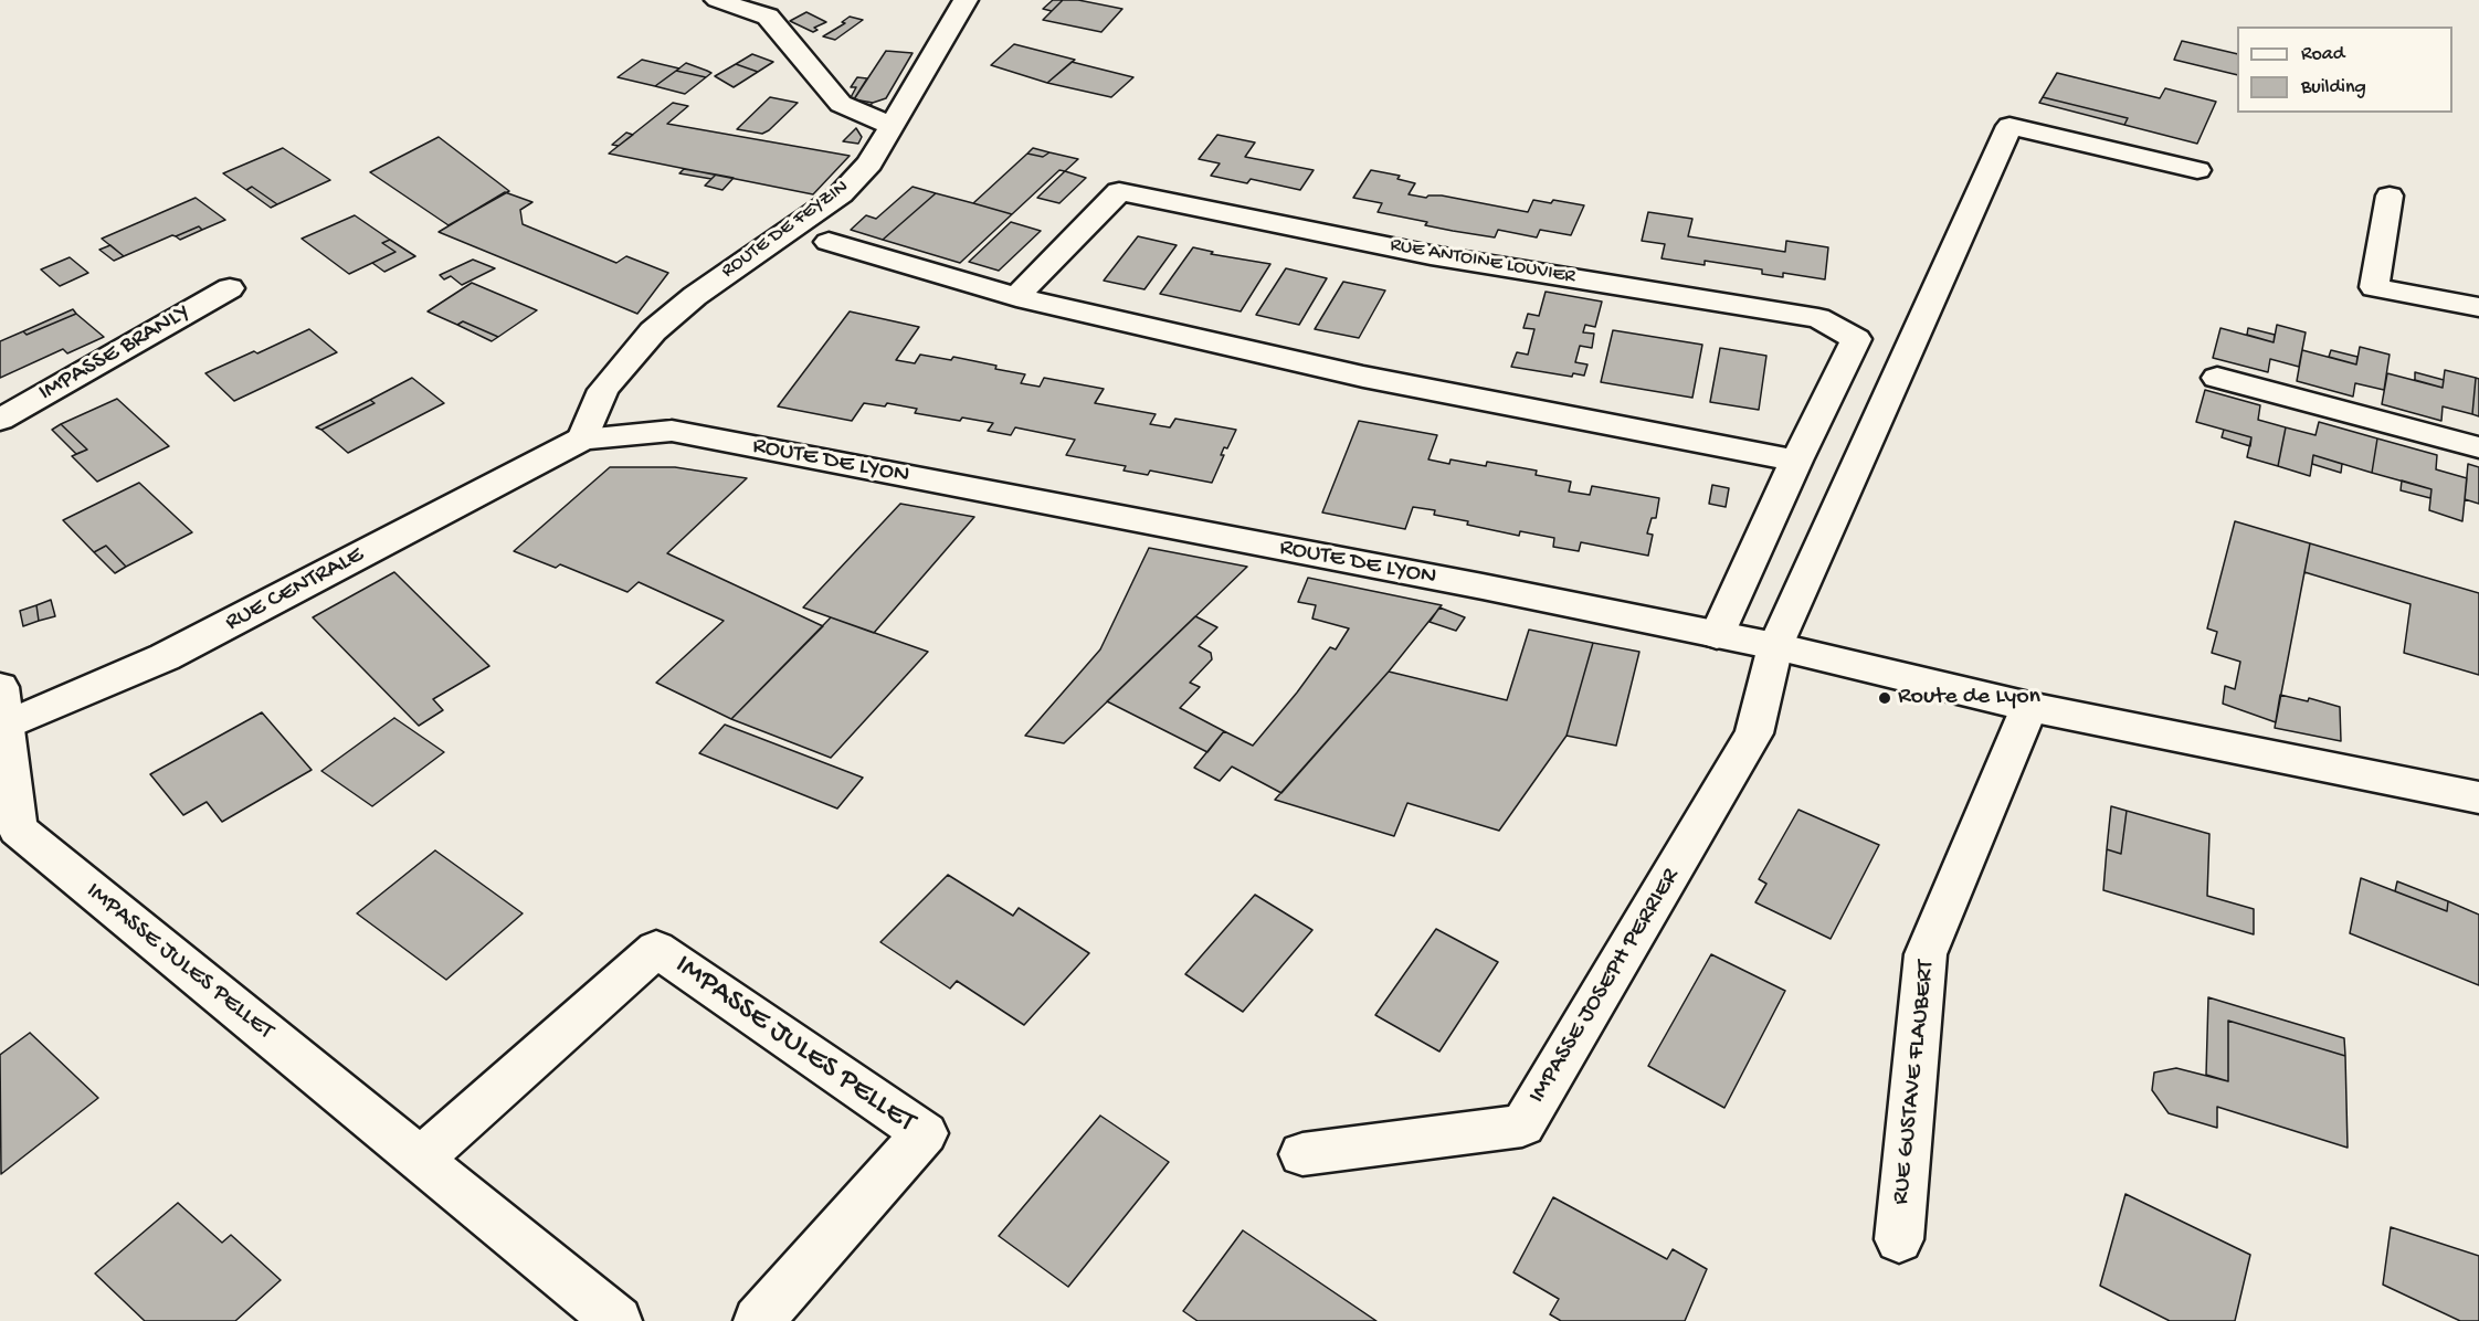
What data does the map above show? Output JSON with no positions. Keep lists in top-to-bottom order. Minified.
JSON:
{"streets":{"street":["ROUTE DE FEYZIN","RUE ANTOINE LOUVIER","IMPASSE BRANLY","ROUTE DE LYON","RUE CENTRALE","IMPASSE JULES PELLET","IMPASSE JOSEPH PERRIER","RUE GUSTAVE FLAUBERT"]},"crossings":[["ROUTE DE FEYZIN","ROUTE DE LYON"],["ROUTE DE FEYZIN","RUE CENTRALE"],["RUE ANTOINE LOUVIER","ROUTE DE LYON"],["ROUTE DE LYON","RUE CENTRALE"],["ROUTE DE LYON","IMPASSE JOSEPH PERRIER"],["ROUTE DE LYON","RUE GUSTAVE FLAUBERT"],["RUE CENTRALE","IMPASSE JULES PELLET"]],"places":["Route de Lyon"],"legend":["Road","Building"]}
